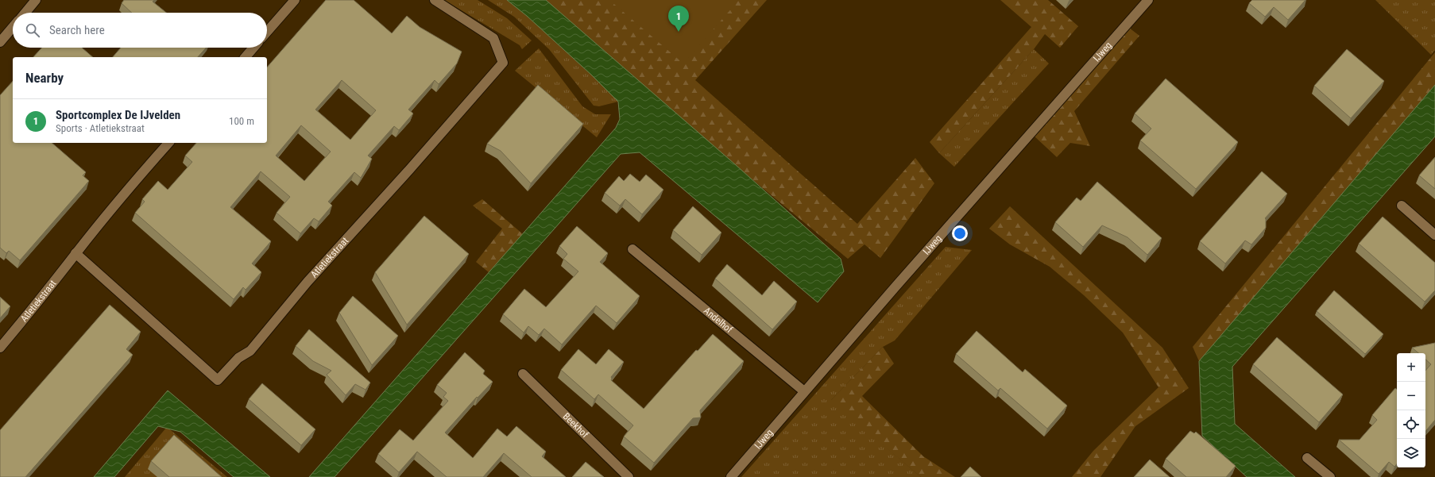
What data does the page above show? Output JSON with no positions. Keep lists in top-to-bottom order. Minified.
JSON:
{"streets":{"street":["IJweg","Atletiekstraat","Andelhof","Beekhof"]},"crossings":[["IJweg","Andelhof"]],"page":{"pins":"1","search":"Search here","heading":"Nearby","list":[{"mark":"1","name":"Sportcomplex De IJvelden","note":"Sports · Atletiekstraat","value":"100 m"}],"map_buttons":["+","−"]}}
